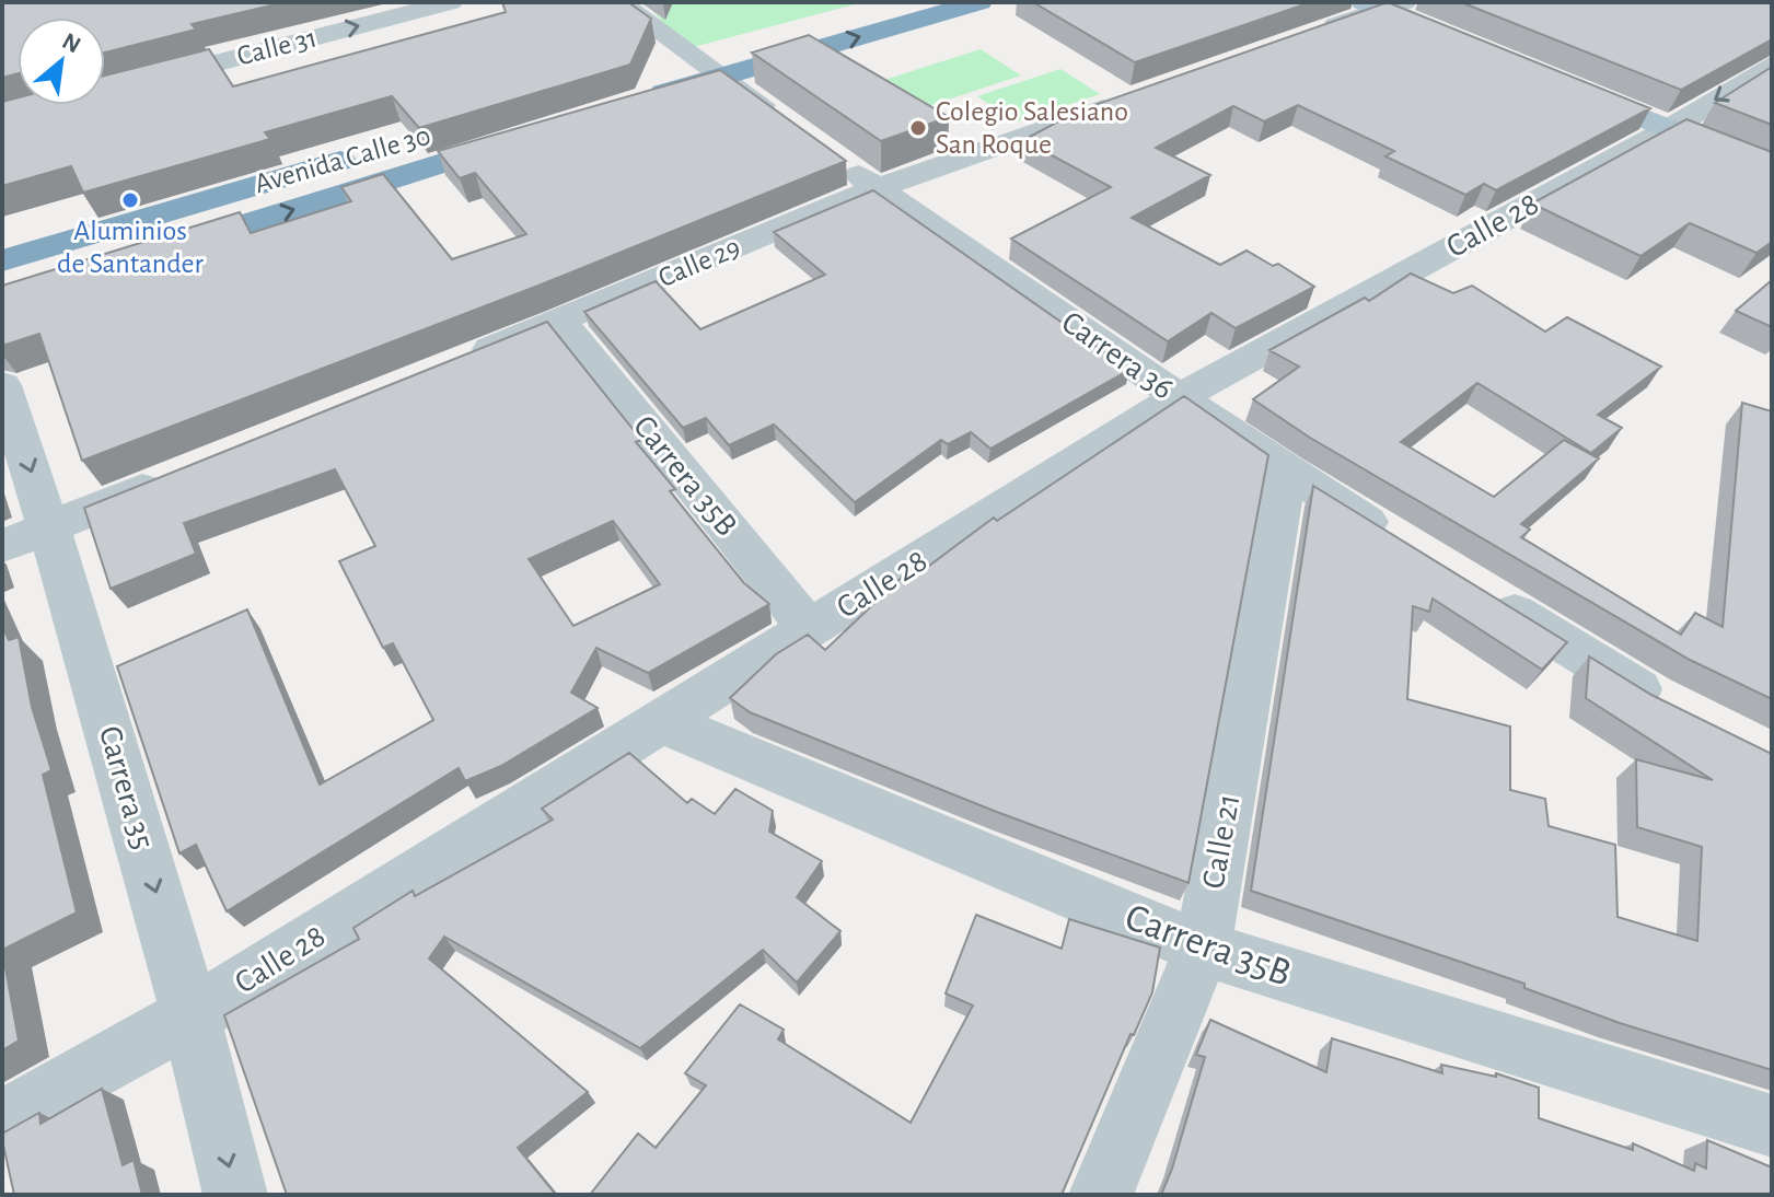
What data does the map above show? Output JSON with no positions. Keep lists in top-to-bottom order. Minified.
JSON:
{"streets":{"highway":["Avenida Calle 30"],"street":["Calle 31","Calle 28","Calle 29","Carrera 36","Carrera 35B","Carrera 35","Calle 21"]},"crossings":[["Calle 28","Carrera 36"],["Calle 28","Carrera 35B"],["Calle 28","Carrera 35"],["Calle 29","Carrera 36"],["Calle 29","Carrera 35B"],["Carrera 36","Calle 21"],["Carrera 35B","Calle 21"]],"one_way":["Calle 31","Carrera 35"],"places":["Colegio Salesiano San Roque","Aluminios de Santander"],"north":"top right"}
